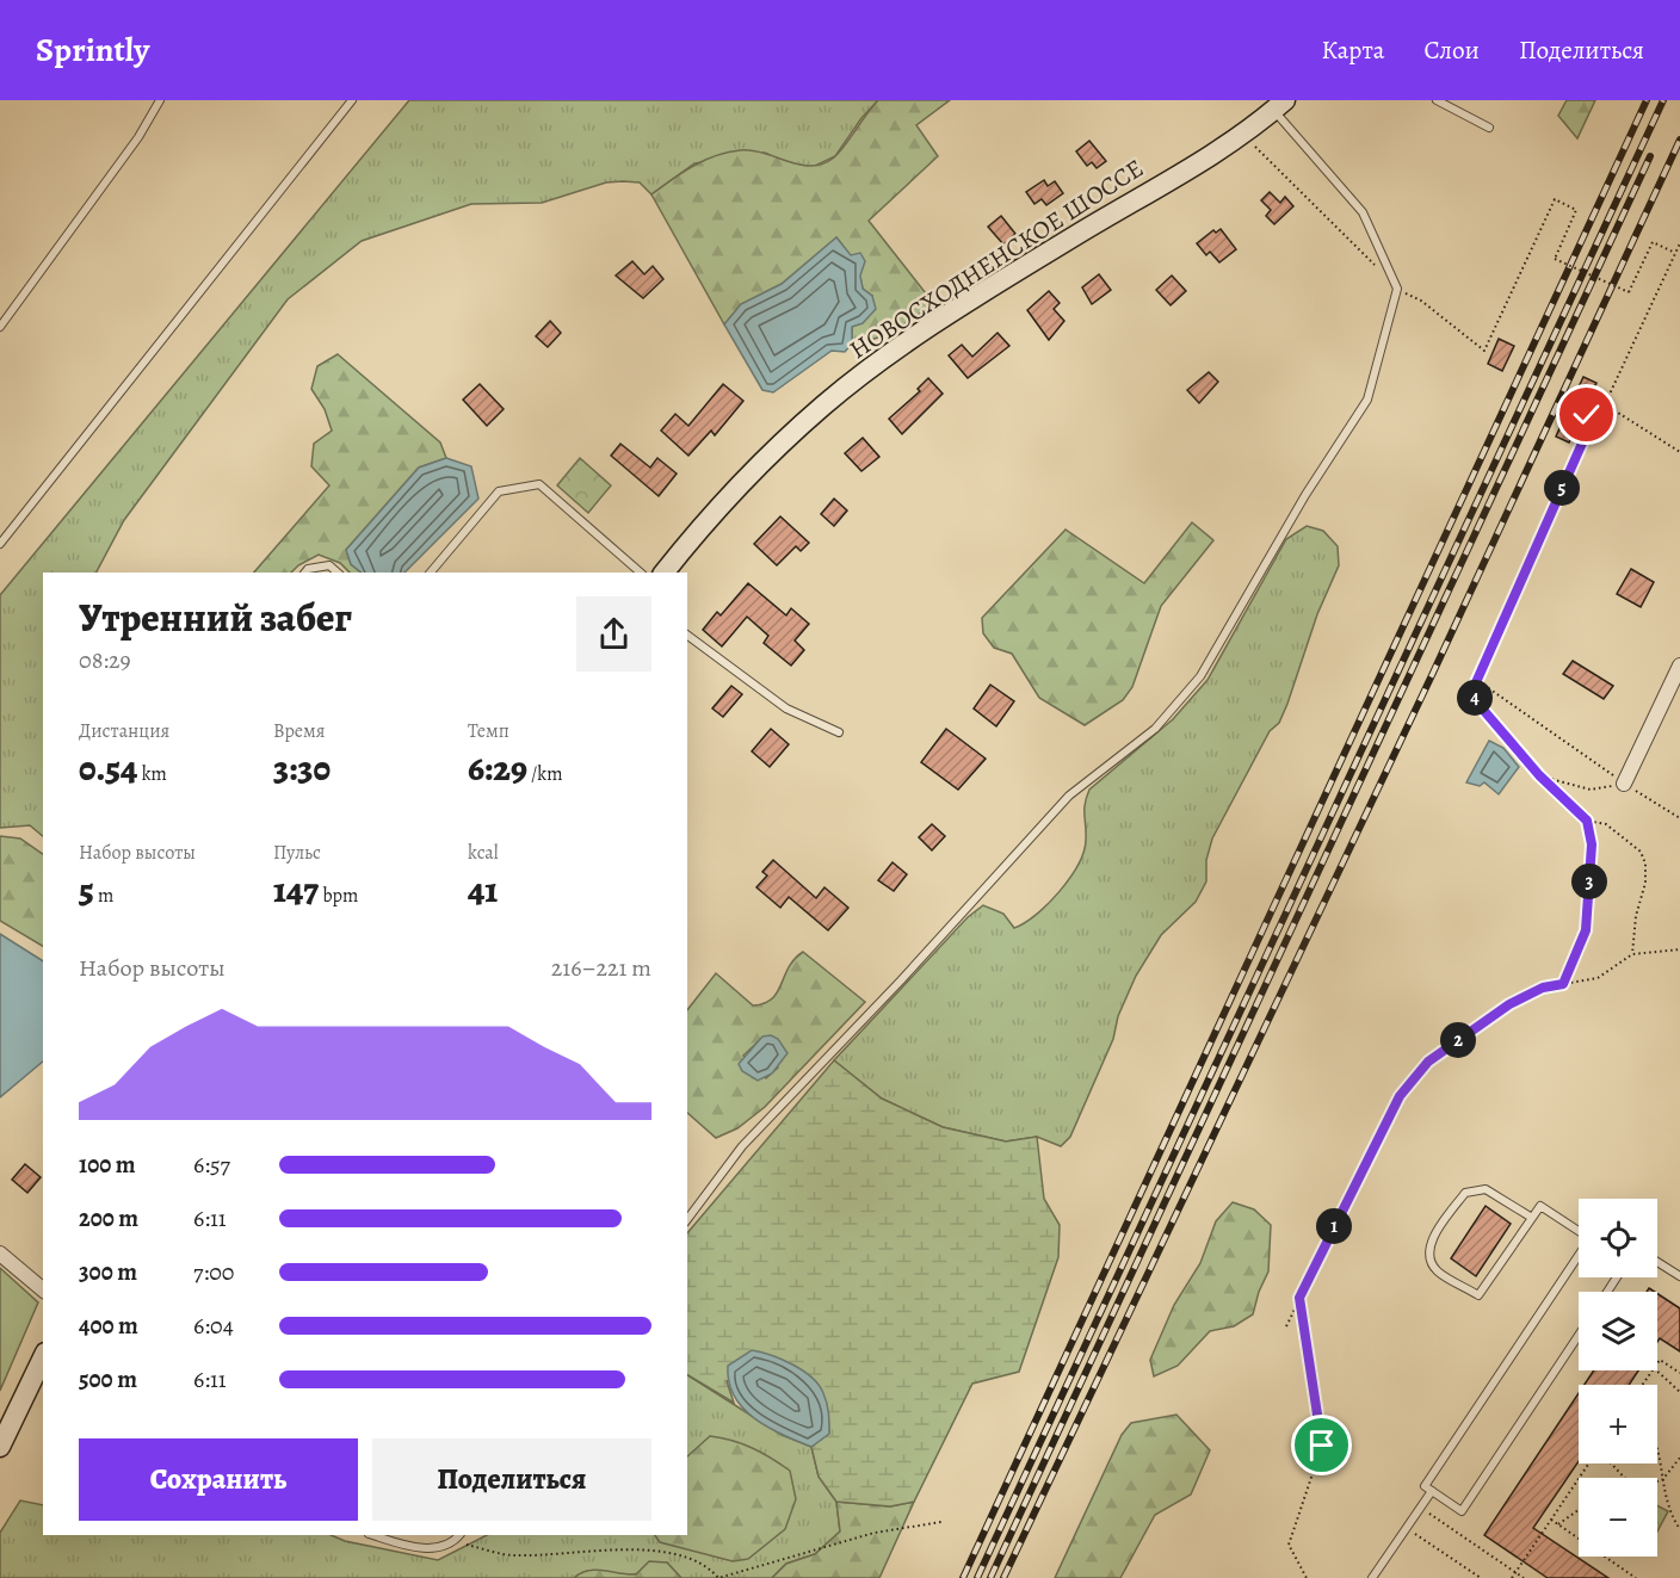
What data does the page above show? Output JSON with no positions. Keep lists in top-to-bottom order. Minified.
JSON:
{"streets":{"main road":["НОВОСХОДНЕНСКОЕ ШОССЕ"]},"page":{"header":"Sprintly","nav":["Карта","Слои","Поделиться"],"pins":["5","4","3","2","1"],"heading":["Утренний забег","08:29"],"stats":[["Дистанция","0.54 km"],["Время","3:30"],["Темп","6:29 /km"],["Набор высоты","5 m"],["Пульс","147 bpm"],["kcal","41"]],"chart":["Набор высоты","216–221 m"],"list":[{"name":"100 m","note":"6:57"},{"name":"200 m","note":"6:11"},{"name":"300 m","note":"7:00"},{"name":"400 m","note":"6:04"},{"name":"500 m","note":"6:11"}],"map_buttons":["+","−"],"buttons":["Сохранить","Поделиться"]}}
